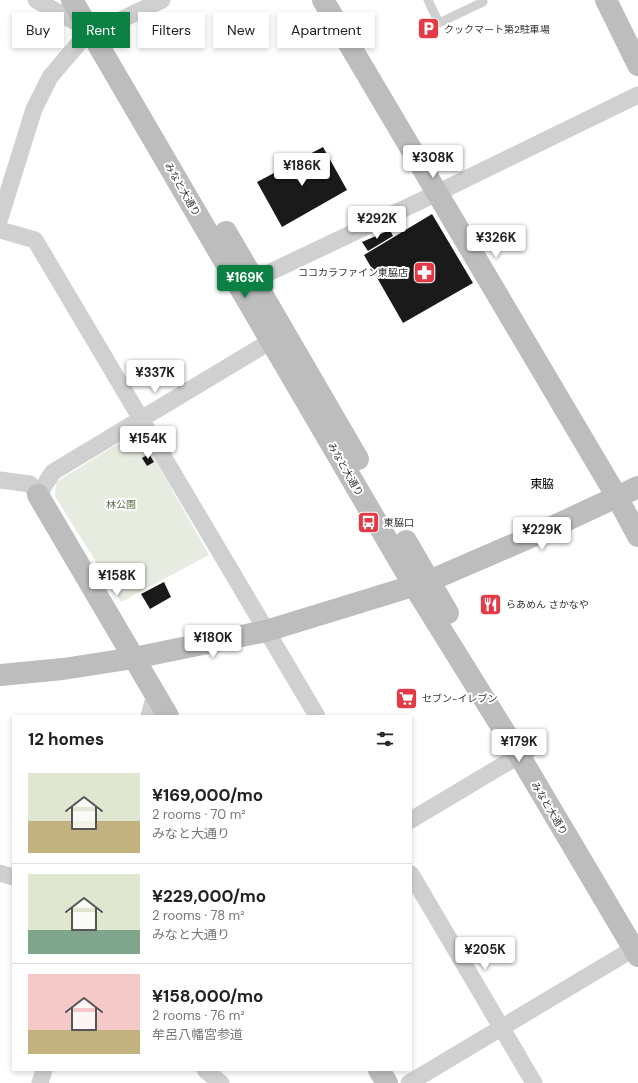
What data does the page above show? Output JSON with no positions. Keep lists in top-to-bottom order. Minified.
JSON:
{"streets":{"street":["みなと大通り"]},"districts":["東脇"],"parks":["林公園"],"places":{"parking":["クックマート第2駐車場"],"pharmacy":["ココカラファイン東脇店"],"bus stop":["東脇口"],"restaurant":["らあめん さかなや"],"supermarket":["セブン-イレブン"]},"page":{"chip":["Buy","Rent","Filters","New","Apartment"],"price":["¥308K","¥186K","¥292K","¥326K","¥169K","¥337K","¥154K","¥229K","¥158K","¥180K","¥179K","¥205K"],"heading":"12 homes","list":[{"name":"¥169,000/mo","note":"2 rooms · 70 m² · みなと大通り"},{"name":"¥229,000/mo","note":"2 rooms · 78 m² · みなと大通り"},{"name":"¥158,000/mo","note":"2 rooms · 76 m² · 牟呂八幡宮参道"}]}}
